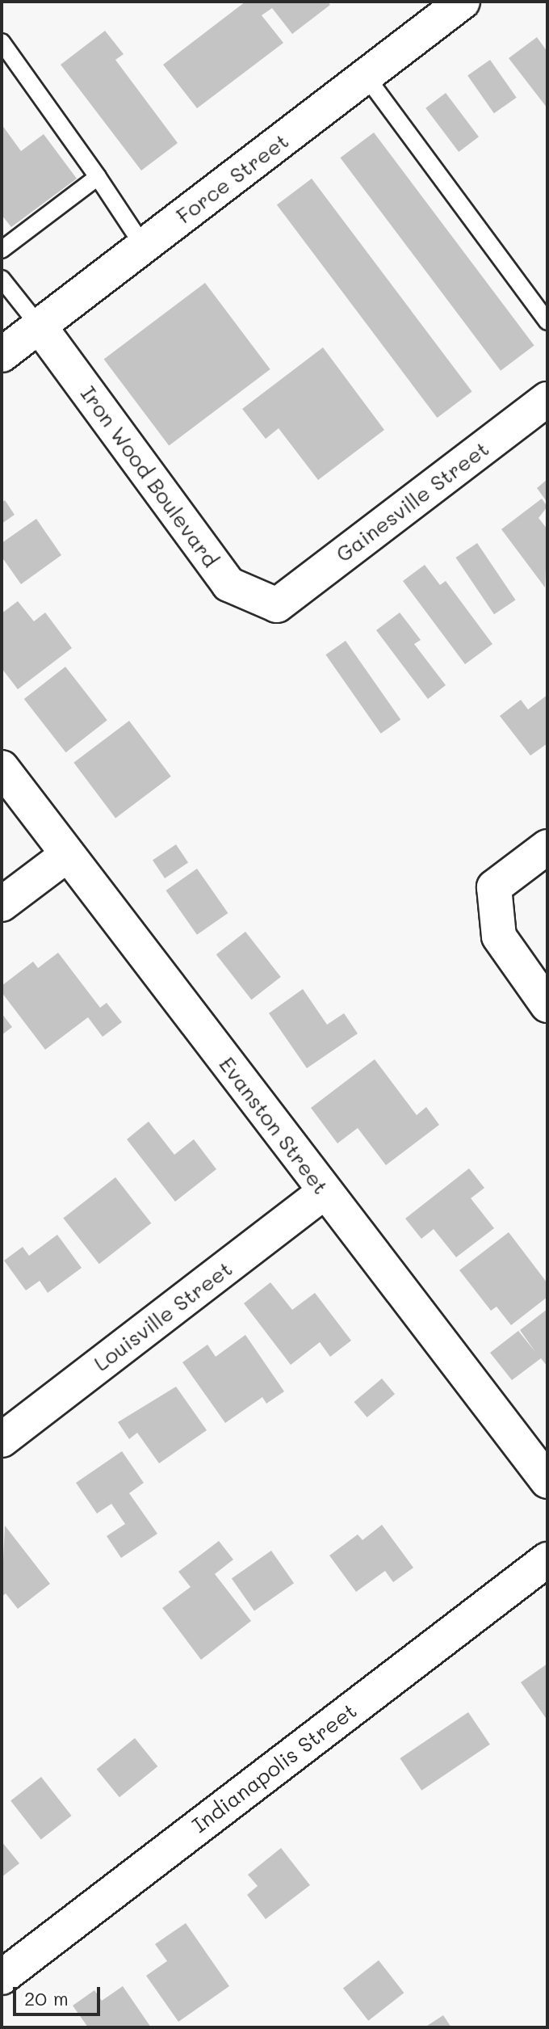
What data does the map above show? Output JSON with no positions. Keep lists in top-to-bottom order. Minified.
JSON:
{"streets":{"street":["Force Street","Iron Wood Boulevard","Gainesville Street","Evanston Street","Louisville Street","Indianapolis Street"]},"crossings":[["Force Street","Iron Wood Boulevard"],["Iron Wood Boulevard","Gainesville Street"],["Evanston Street","Louisville Street"]],"scale_bar":"20 m"}
